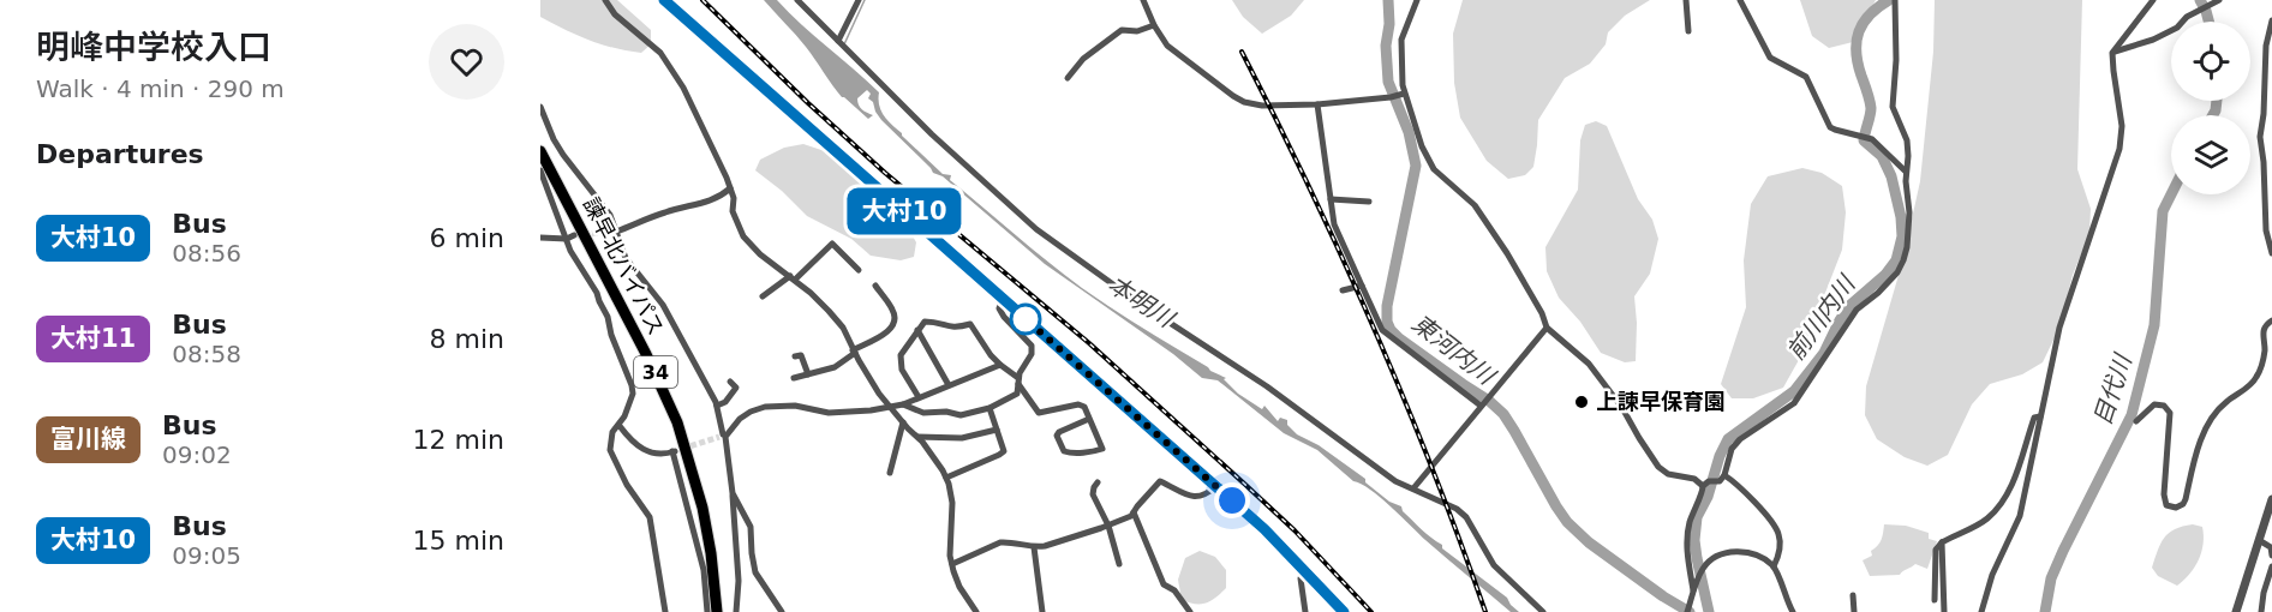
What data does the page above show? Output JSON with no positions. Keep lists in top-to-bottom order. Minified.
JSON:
{"streets":{"highway":["諫早北バイパス","34"]},"water":["本明川","前川内川","東河内川","目代川"],"places":["上諫早保育園"],"lines":["bus line 大村10"],"page":{"heading":[["明峰中学校入口","Walk · 4 min · 290 m"],"Departures"],"on_map":"大村10","list":[{"mark":"大村10","name":"Bus","note":"08:56","value":"6 min"},{"mark":"大村11","name":"Bus","note":"08:58","value":"8 min"},{"mark":"富川線","name":"Bus","note":"09:02","value":"12 min"},{"mark":"大村10","name":"Bus","note":"09:05","value":"15 min"}]}}
